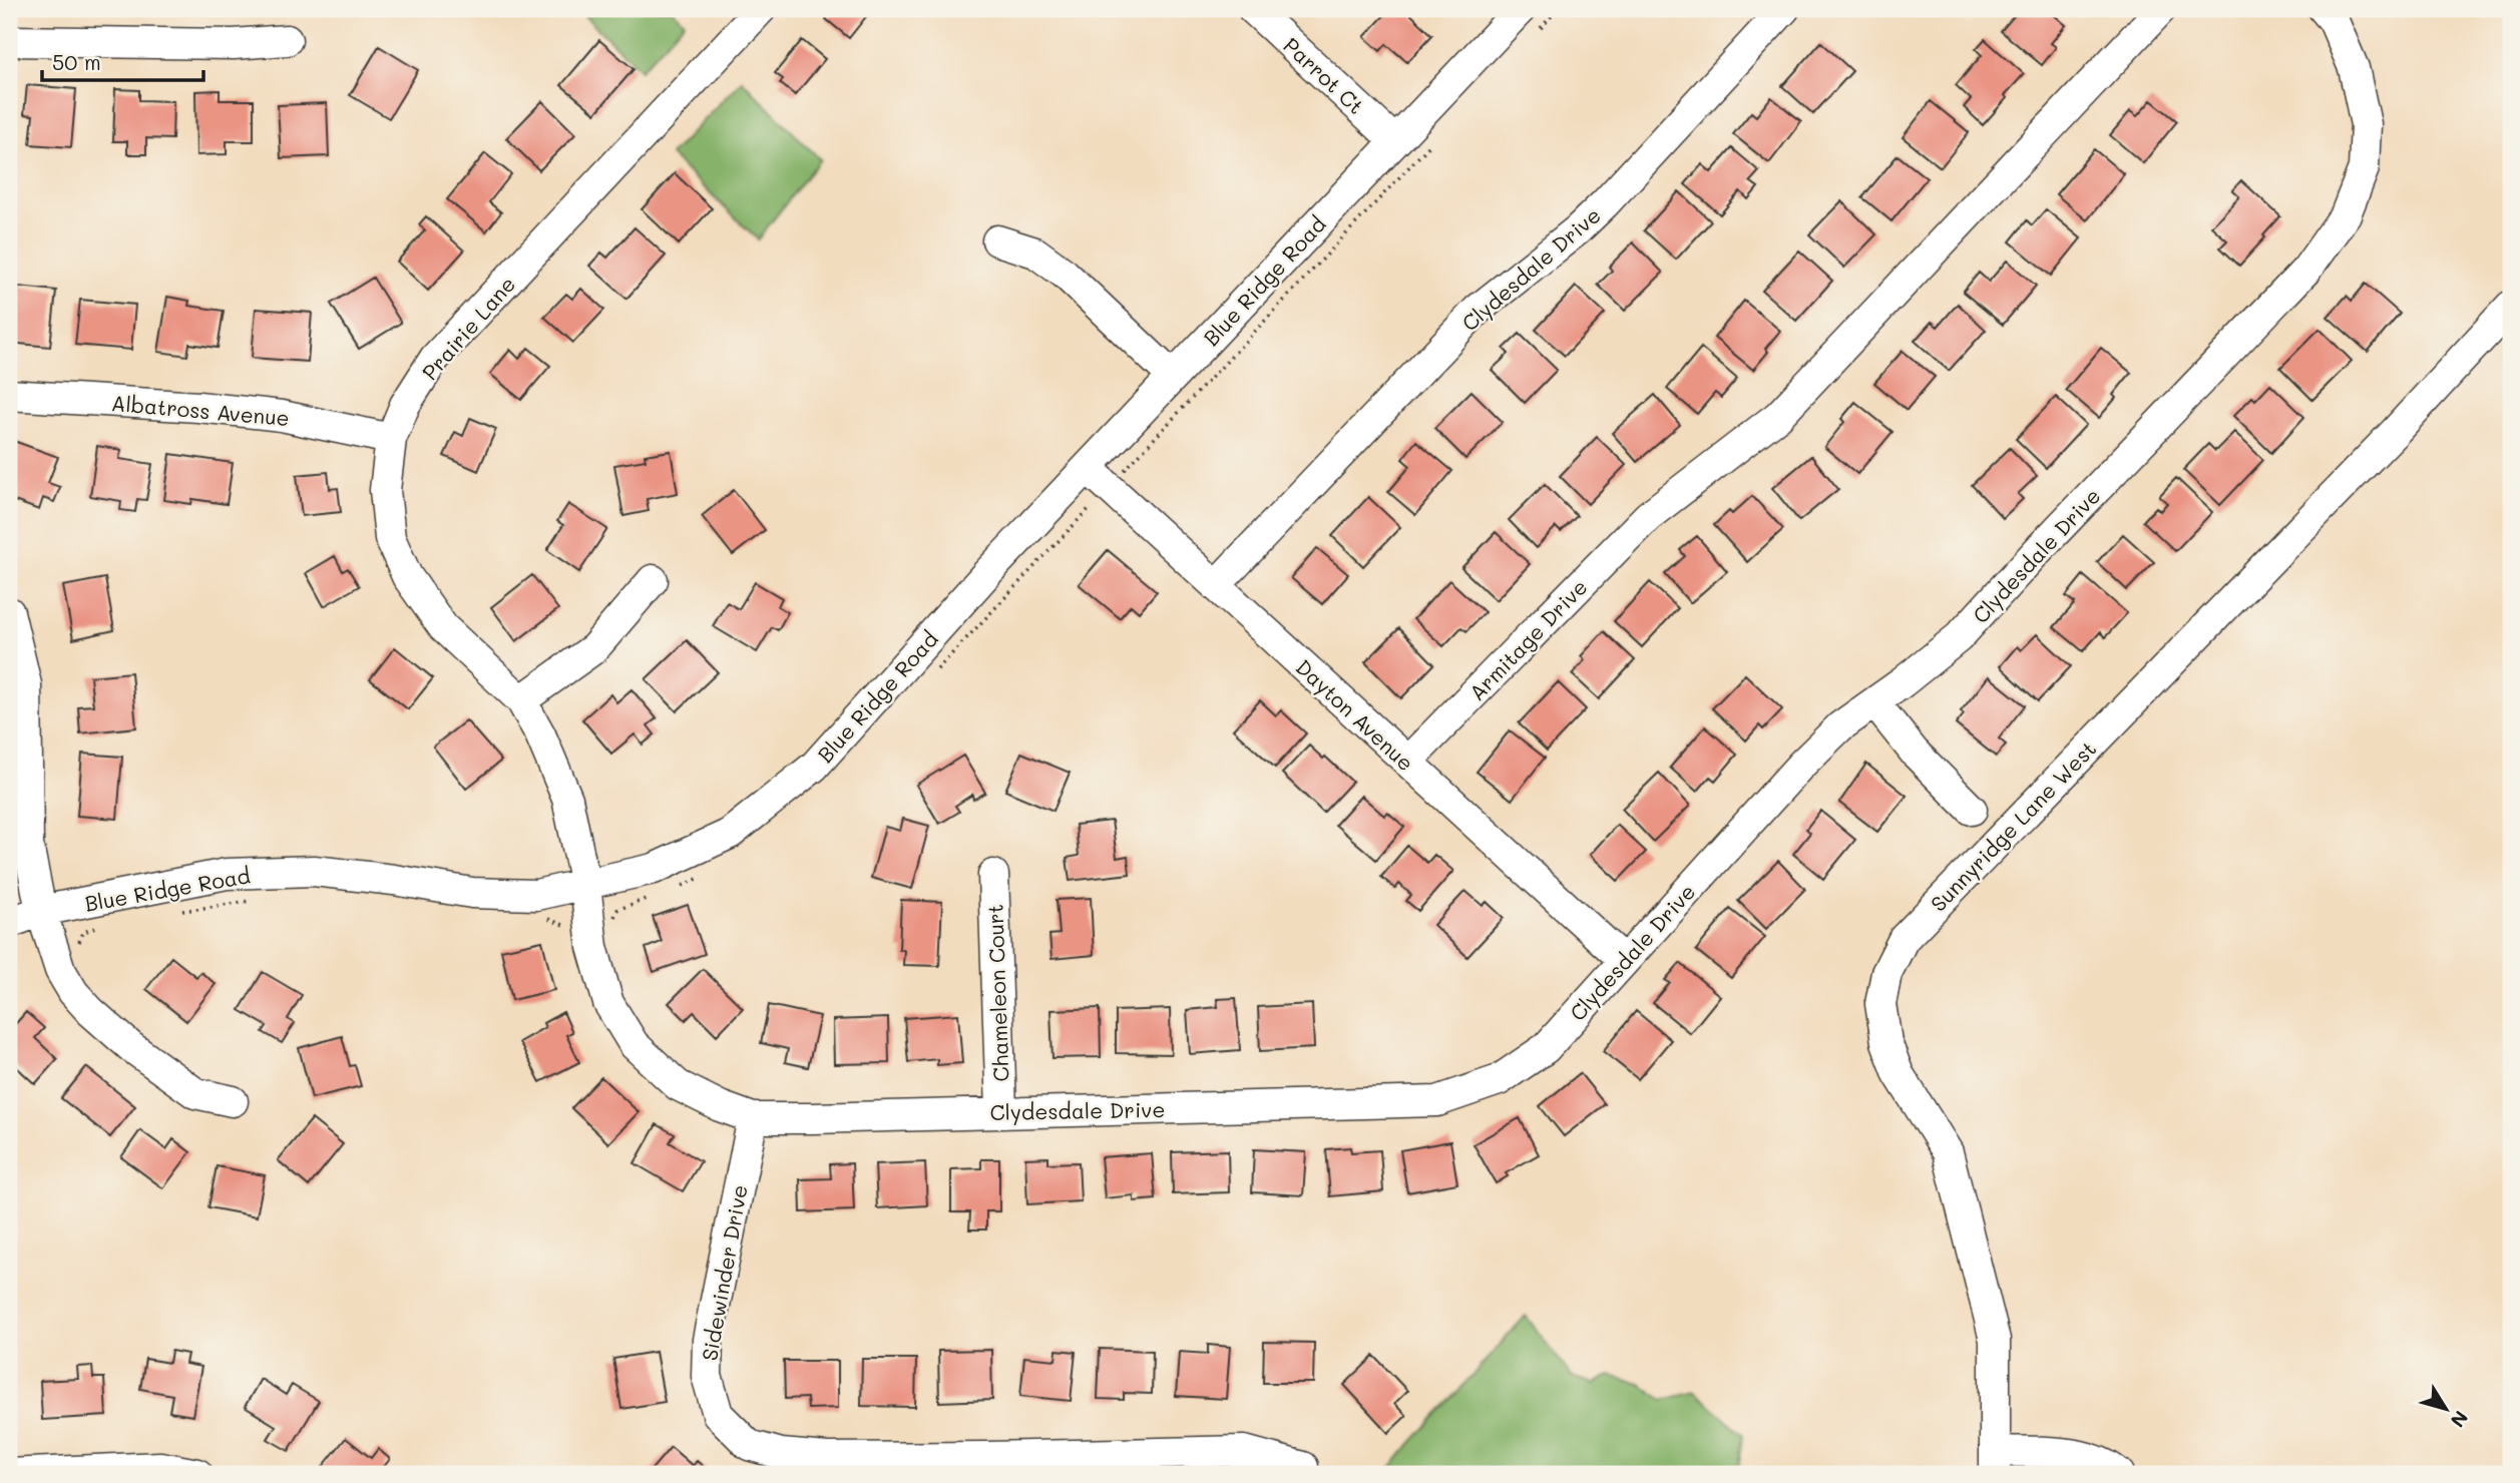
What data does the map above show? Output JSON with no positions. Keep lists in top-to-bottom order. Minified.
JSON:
{"streets":{"street":["Parrot Ct","Clydesdale Drive","Blue Ridge Road","Prairie Lane","Albatross Avenue","Armitage Drive","Dayton Avenue","Sunnyridge Lane West","Chameleon Court","Sidewinder Drive"]},"crossings":[["Parrot Ct","Blue Ridge Road"],["Clydesdale Drive","Blue Ridge Road"],["Clydesdale Drive","Prairie Lane"],["Clydesdale Drive","Dayton Avenue"],["Clydesdale Drive","Chameleon Court"],["Clydesdale Drive","Sidewinder Drive"],["Blue Ridge Road","Prairie Lane"],["Blue Ridge Road","Dayton Avenue"],["Prairie Lane","Albatross Avenue"],["Armitage Drive","Dayton Avenue"]],"scale_bar":"50 m","north":"bottom right"}
